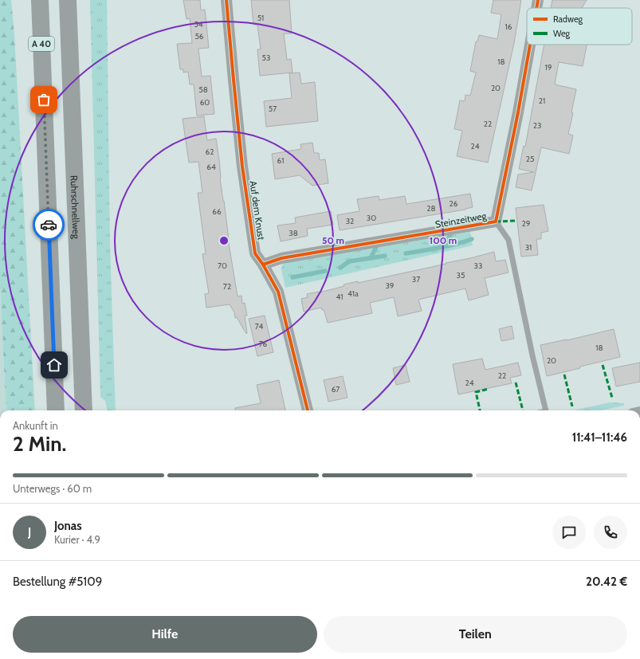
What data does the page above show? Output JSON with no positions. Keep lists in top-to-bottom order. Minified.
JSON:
{"streets":{"highway":["A 40","Ruhrschnellweg"],"street":["Auf dem Knust","Steinzeitweg"]},"crossings":[["Auf dem Knust","Steinzeitweg"]],"house_numbers":["51","54","16","56","53","18","19","20","58","21","60","57","22","23","24","62","25","61","64","26","28","66","30","32","29","38","31","70","33","35","37","39","72","41a","41","74","76","18","20","22","24","67"],"legend":["Radweg","Weg"],"page":{"heading":["2 Min.","Ankunft in","11:41–11:46"],"panel":["Jonas","Kurier · 4.9","Bestellung #5109","20.42 €"],"bar":"Unterwegs · 60 m","round":"J","buttons":["Hilfe","Teilen"]},"rings":["50 m","100 m"]}
